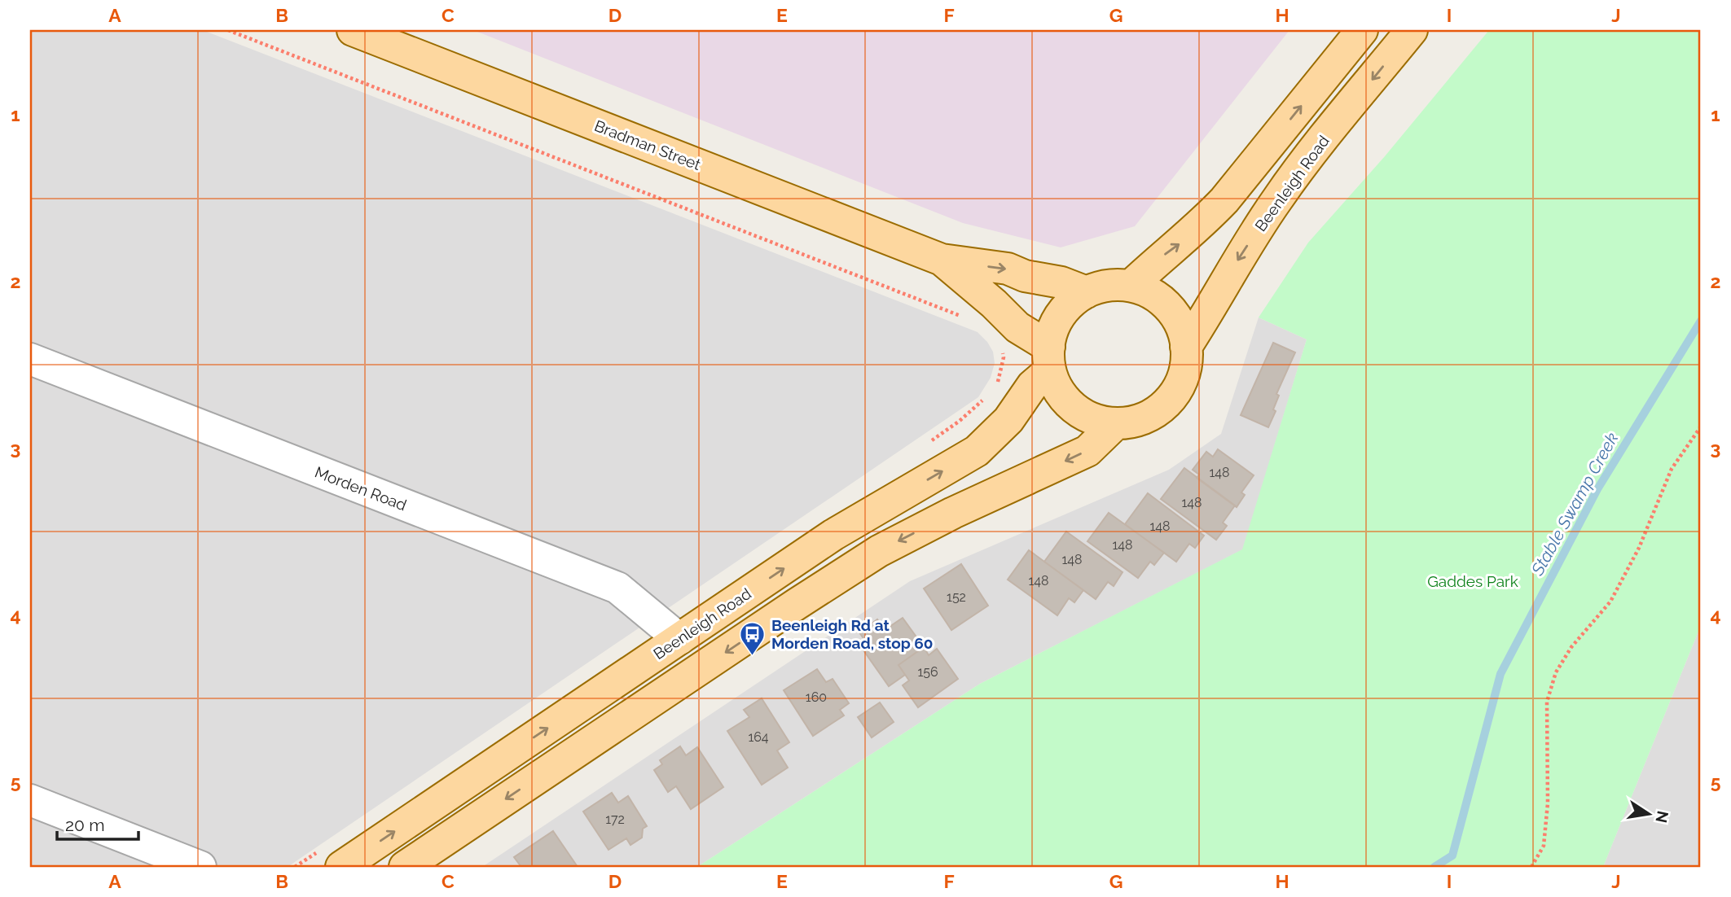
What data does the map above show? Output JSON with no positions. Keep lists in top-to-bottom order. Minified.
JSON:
{"streets":{"main road":["Bradman Street","Beenleigh Road"],"street":["Morden Road"]},"crossings":[["Bradman Street","Beenleigh Road"],["Beenleigh Road","Morden Road"]],"water":["Stable Swamp Creek"],"parks":["Gaddes Park"],"places":{"bus stop":["Beenleigh Rd at Morden Road, stop 60"]},"house_numbers":["148","148","148","148","148","148","152","156","160","164","172"],"scale_bar":"20 m","north":"right","grid":{"columns":["A","B","C","D","E","F","G","H","I","J"],"rows":["1","2","3","4","5"]}}
